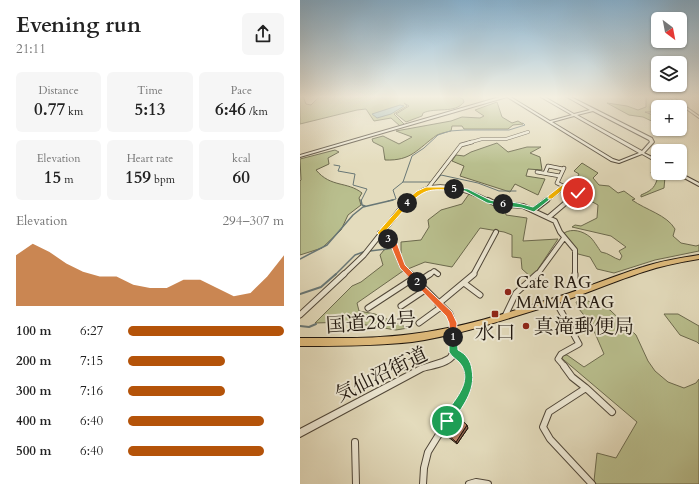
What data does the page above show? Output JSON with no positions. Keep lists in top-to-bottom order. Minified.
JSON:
{"streets":{"highway":["国道284号"],"street":["気仙沼街道"]},"crossings":[["国道284号","気仙沼街道"]],"places":{"other":["Cafe RAG MAMA RAG","真滝郵便局"],"transit":["水口"]},"north":"bottom right","page":{"heading":["Evening run","21:11"],"map_buttons":["+","−"],"stats":[["Distance","0.77 km"],["Time","5:13"],["Pace","6:46 /km"],["Elevation","15 m"],["Heart rate","159 bpm"],["kcal","60"]],"pins":["5","4","6","3","2","1"],"chart":["Elevation","294–307 m"],"list":[{"name":"100 m","note":"6:27"},{"name":"200 m","note":"7:15"},{"name":"300 m","note":"7:16"},{"name":"400 m","note":"6:40"},{"name":"500 m","note":"6:40"}]}}
